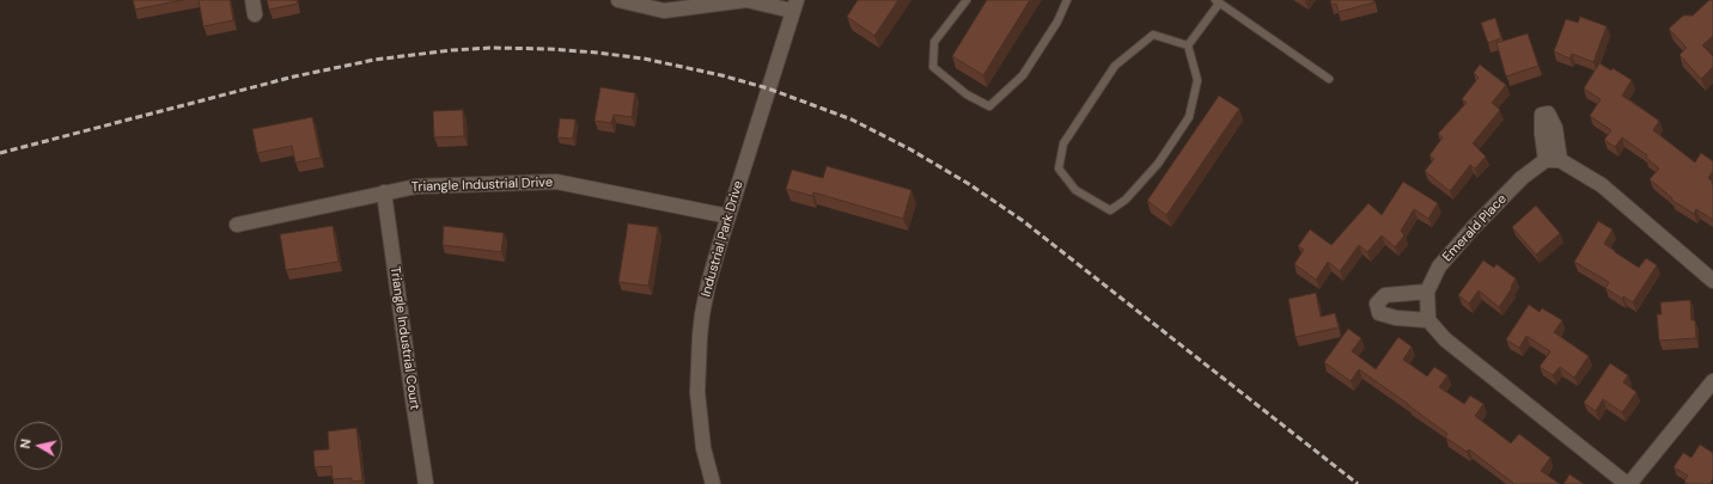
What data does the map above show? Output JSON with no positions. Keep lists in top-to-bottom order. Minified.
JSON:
{"streets":{"street":["Triangle Industrial Drive","Emerald Place","Industrial Park Drive","Triangle Industrial Court"]},"crossings":[["Triangle Industrial Drive","Industrial Park Drive"],["Triangle Industrial Drive","Triangle Industrial Court"]],"north":"left"}
